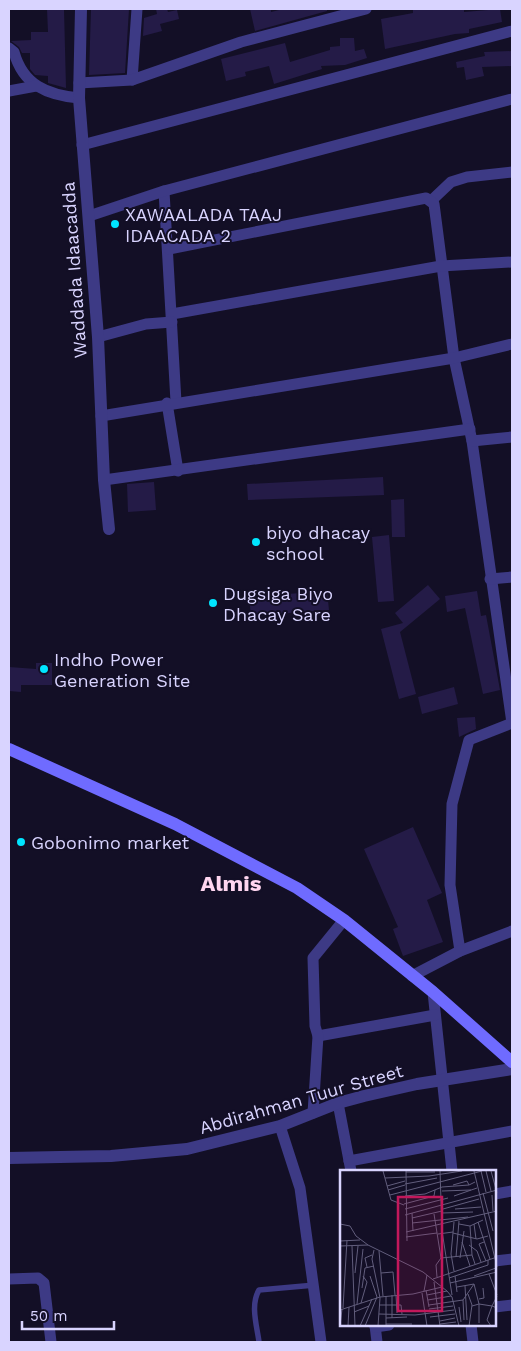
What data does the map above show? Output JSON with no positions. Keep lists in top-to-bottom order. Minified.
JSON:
{"streets":{"street":["Waddada Idaacadda","Abdirahman Tuur Street"]},"districts":["Almis"],"places":["XAWAALADA TAAJ IDAACADA 2","biyo dhacay school","Dugsiga Biyo Dhacay Sare","Indho Power Generation Site","Gobonimo market"],"scale_bar":"50 m"}
